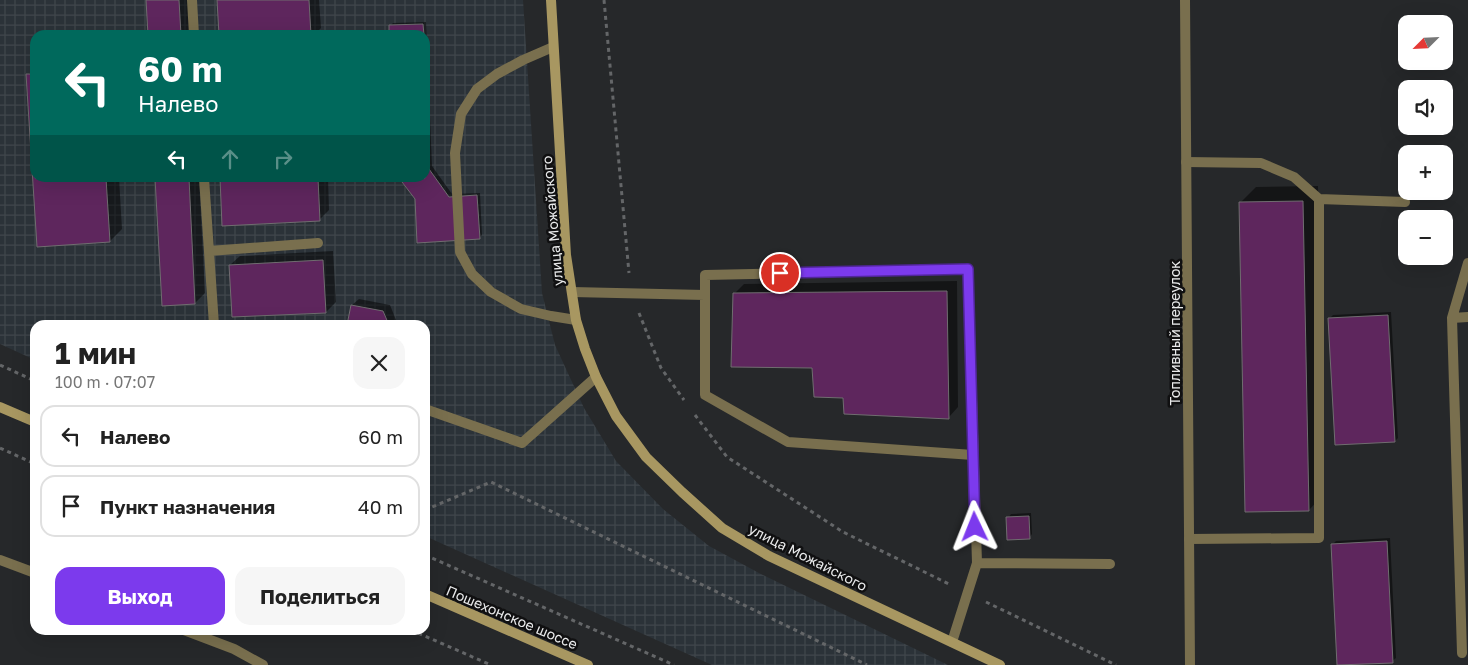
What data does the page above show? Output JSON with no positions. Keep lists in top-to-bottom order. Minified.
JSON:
{"streets":{"main road":["улица Можайского","Пошехонское шоссе"],"street":["Топливный переулок"]},"north":"bottom left","page":{"map_buttons":["+","−"],"turn":["60 m","Налево"],"heading":["1 мин","100 m · 07:07"],"list":[{"name":"Налево","value":"60 m"},{"name":"Пункт назначения","value":"40 m"}],"buttons":["Выход","Поделиться"]}}
